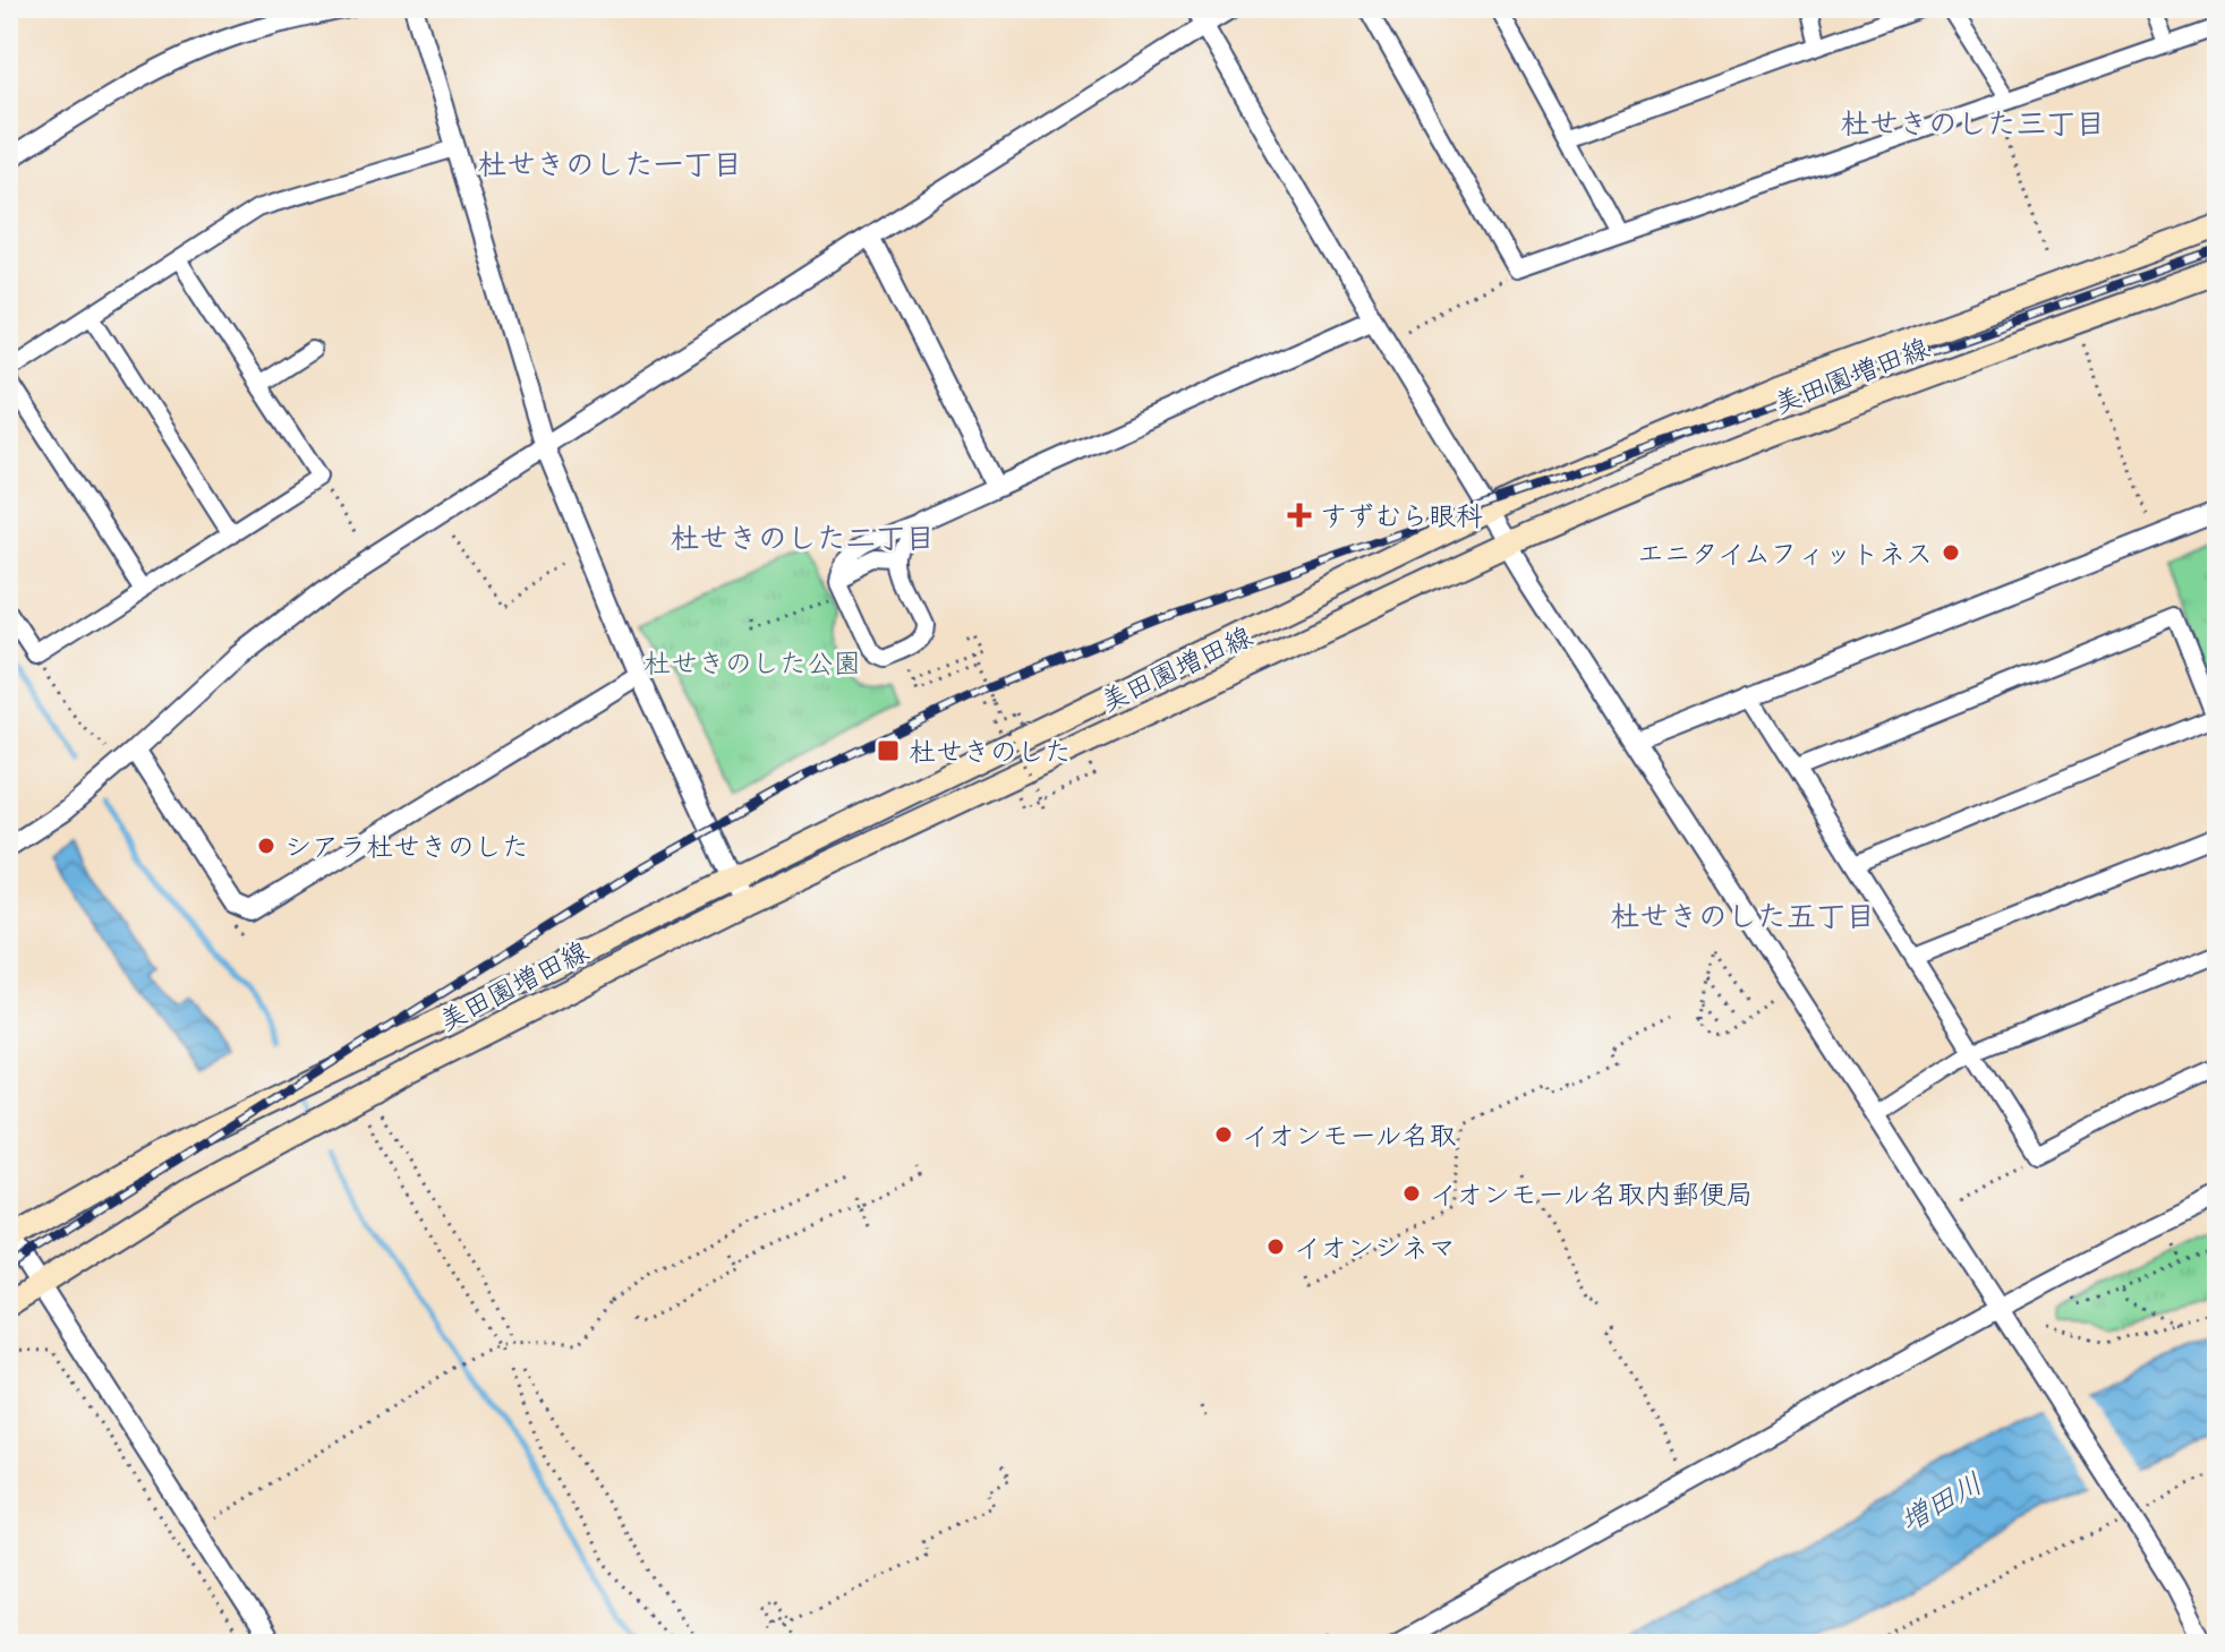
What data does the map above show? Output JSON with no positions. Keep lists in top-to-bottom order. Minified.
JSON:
{"streets":{"main road":["美田園増田線"]},"districts":["杜せきのした三丁目","杜せきのした一丁目","杜せきのした二丁目","杜せきのした五丁目"],"water":["増田川"],"parks":["杜せきのした公園"],"places":{"health":["すずむら眼科"],"other":["エニタイムフィットネス","シアラ杜せきのした","イオンモール名取","イオンモール名取内郵便局","イオンシネマ"],"transit":["杜せきのした"]}}
